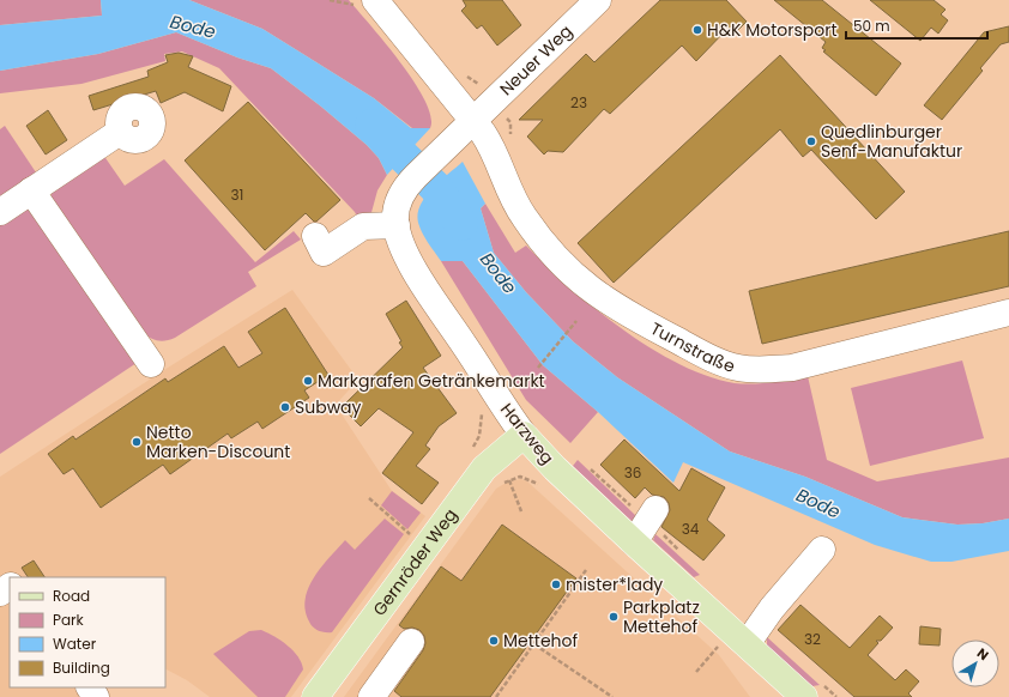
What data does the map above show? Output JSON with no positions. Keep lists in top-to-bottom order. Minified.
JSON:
{"streets":{"main road":["Harzweg","Gernröder Weg"],"street":["Neuer Weg","Turnstraße"]},"crossings":[["Neuer Weg","Turnstraße"],["Harzweg","Gernröder Weg"]],"water":["Bode"],"places":["H&K Motorsport","Quedlinburger Senf-Manufaktur","Markgrafen Getränkemarkt","Subway","Netto Marken-Discount","mister*lady","Parkplatz Mettehof","Mettehof"],"house_numbers":["23","31","36","34","32"],"legend":["Road","Park","Water","Building"],"scale_bar":"50 m","north":"top right"}
